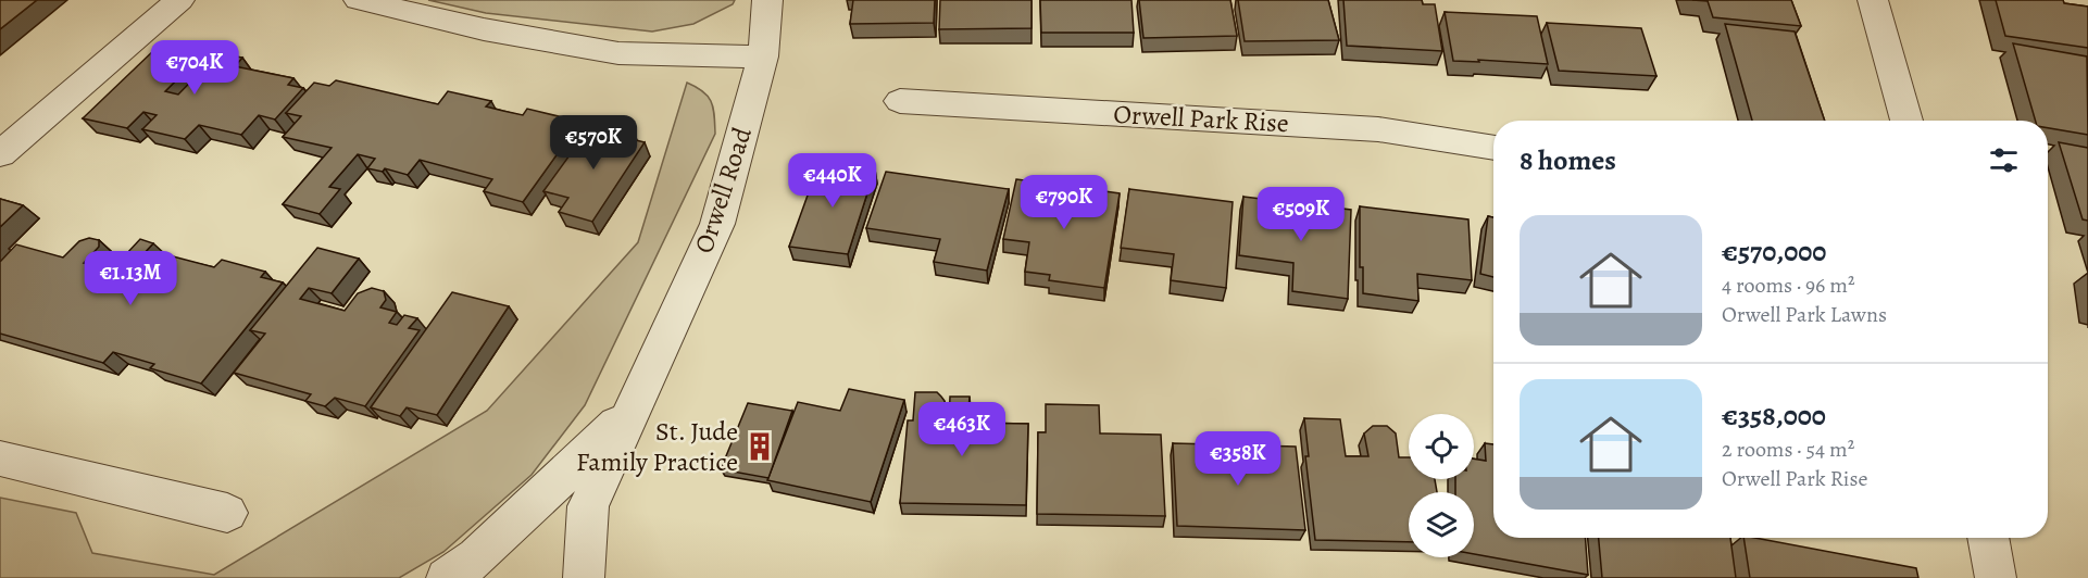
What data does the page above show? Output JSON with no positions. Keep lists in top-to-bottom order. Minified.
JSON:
{"streets":{"street":["Orwell Park Rise","Orwell Road"]},"places":{"building":["St. Jude Family Practice"]},"page":{"price":["€704K","€570K","€440K","€790K","€509K","€1.13M","€463K","€358K"],"heading":"8 homes","list":[{"name":"€570,000","note":"4 rooms · 96 m² · Orwell Park Lawns"},{"name":"€358,000","note":"2 rooms · 54 m² · Orwell Park Rise"}]}}
